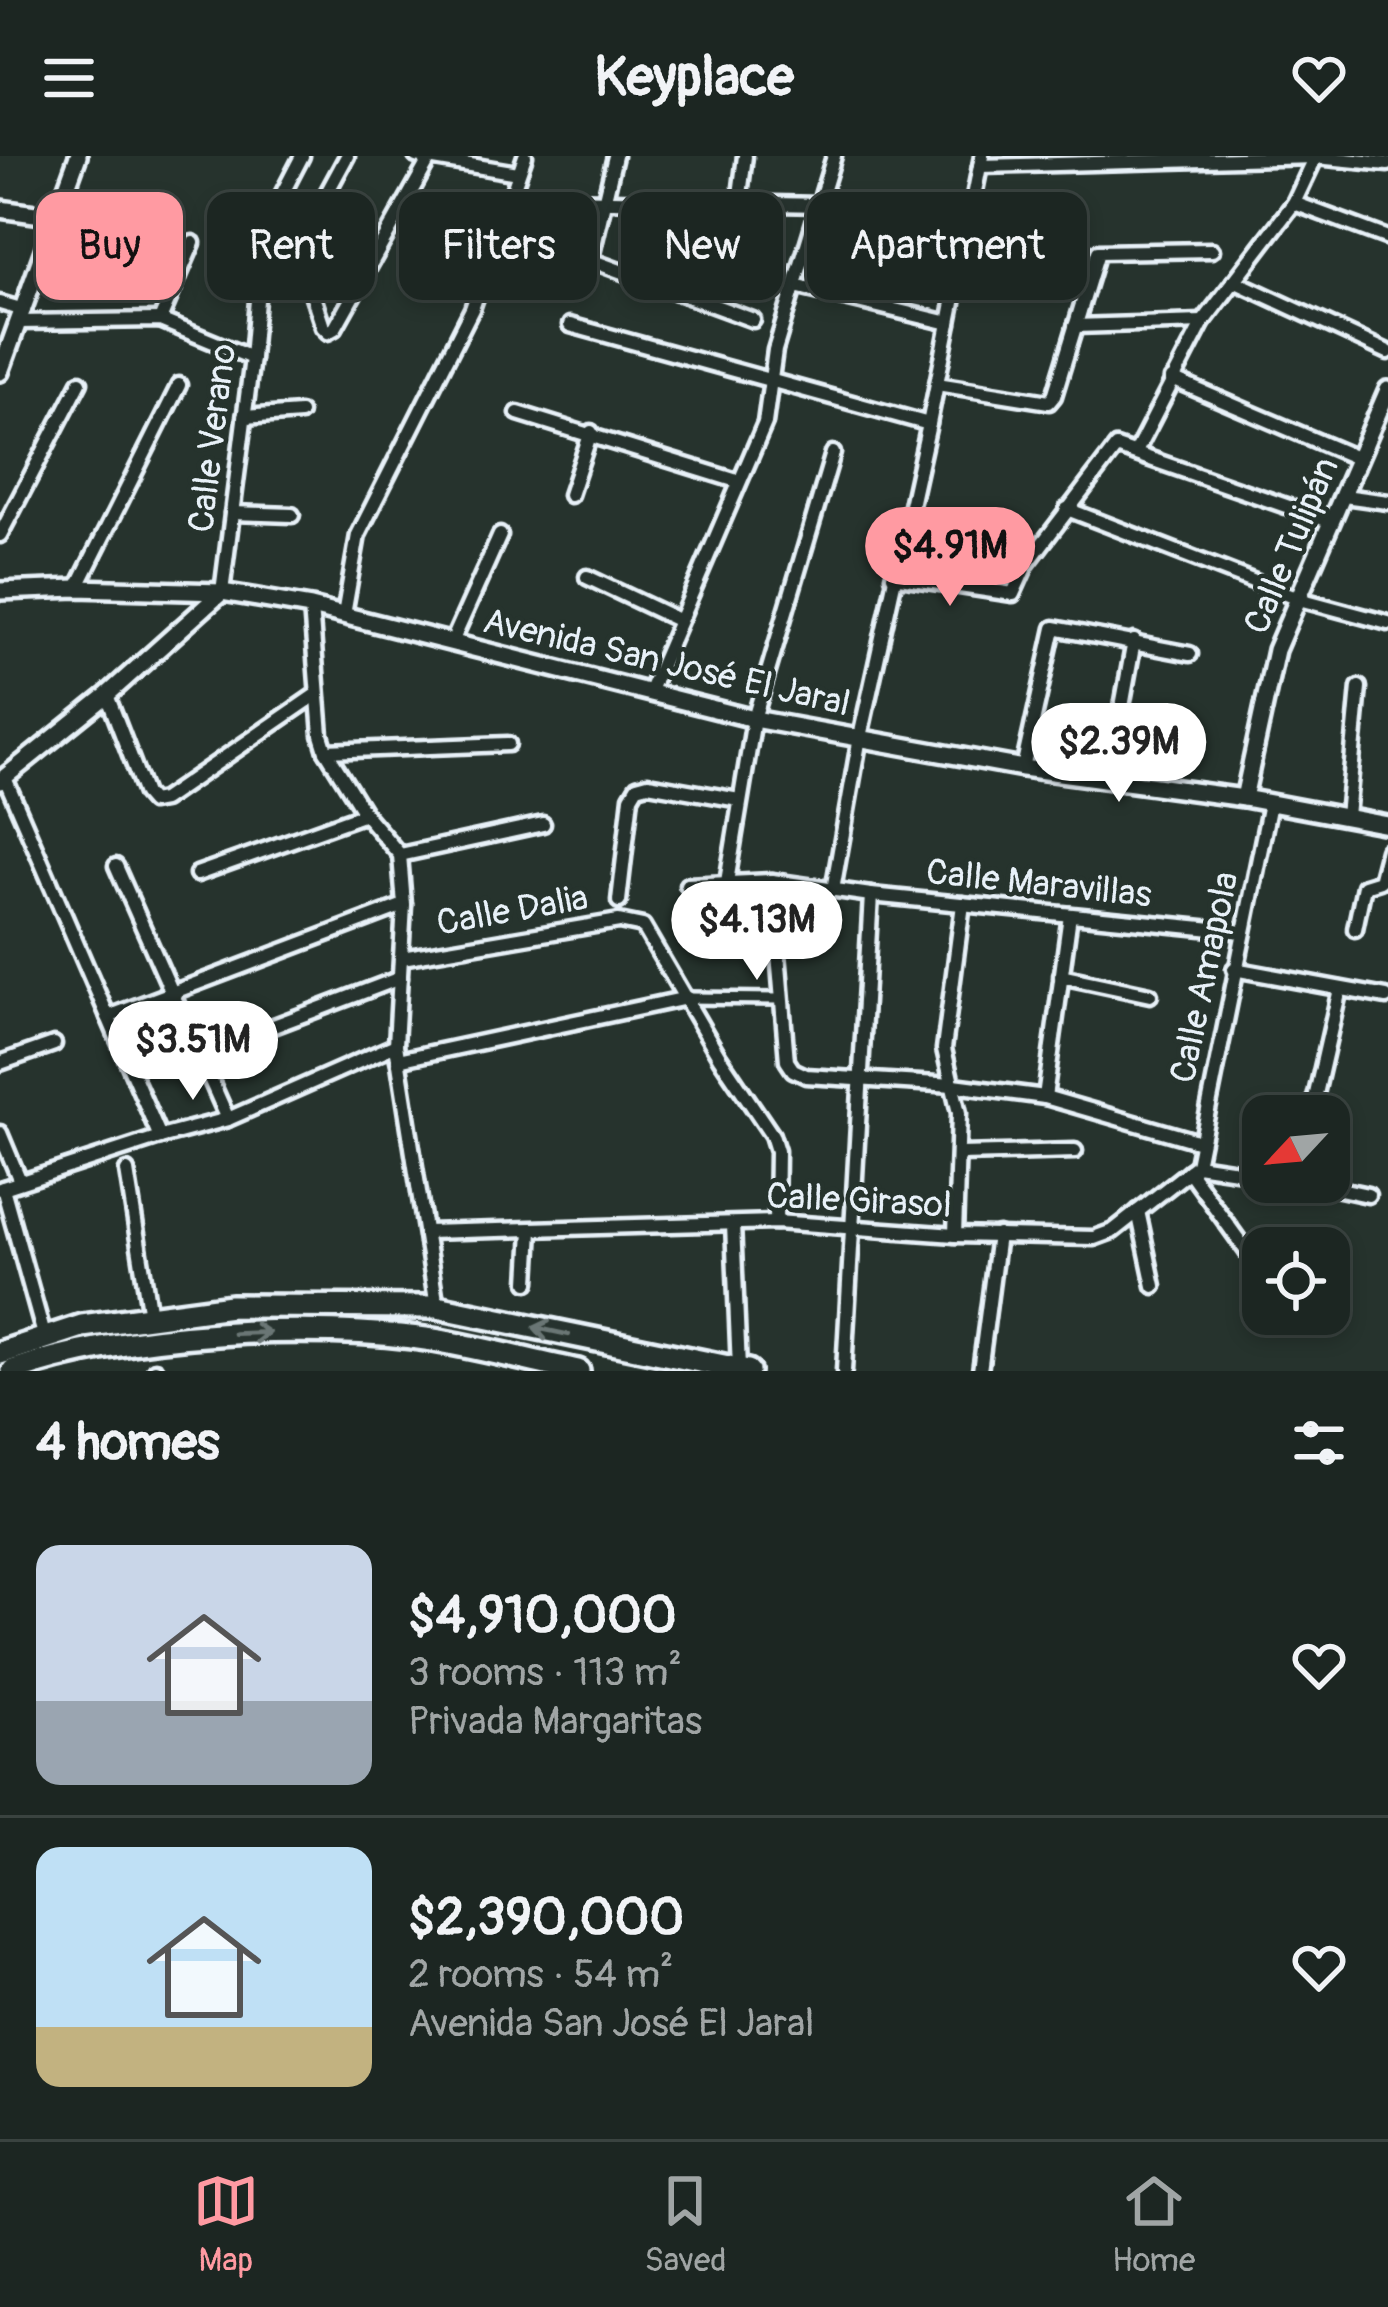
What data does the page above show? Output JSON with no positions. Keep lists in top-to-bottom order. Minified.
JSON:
{"streets":{"street":["Calle Verano","Calle Tulipán","Avenida San José El Jaral","Calle Maravillas","Calle Dalia","Calle Amapola","Calle Girasol"]},"crossings":[["Calle Verano","Avenida San José El Jaral"],["Calle Tulipán","Avenida San José El Jaral"],["Avenida San José El Jaral","Calle Amapola"],["Calle Maravillas","Calle Amapola"],["Calle Amapola","Calle Girasol"]],"north":"bottom left","page":{"header":"Keyplace","chip":["Buy","Rent","Filters","New","Apartment"],"price":["$4.91M","$2.39M","$4.13M","$3.51M"],"heading":"4 homes","list":[{"name":"$4,910,000","note":"3 rooms · 113 m² · Privada Margaritas"},{"name":"$2,390,000","note":"2 rooms · 54 m² · Avenida San José El Jaral"}],"tabs":["Map","Saved","Home"]}}
